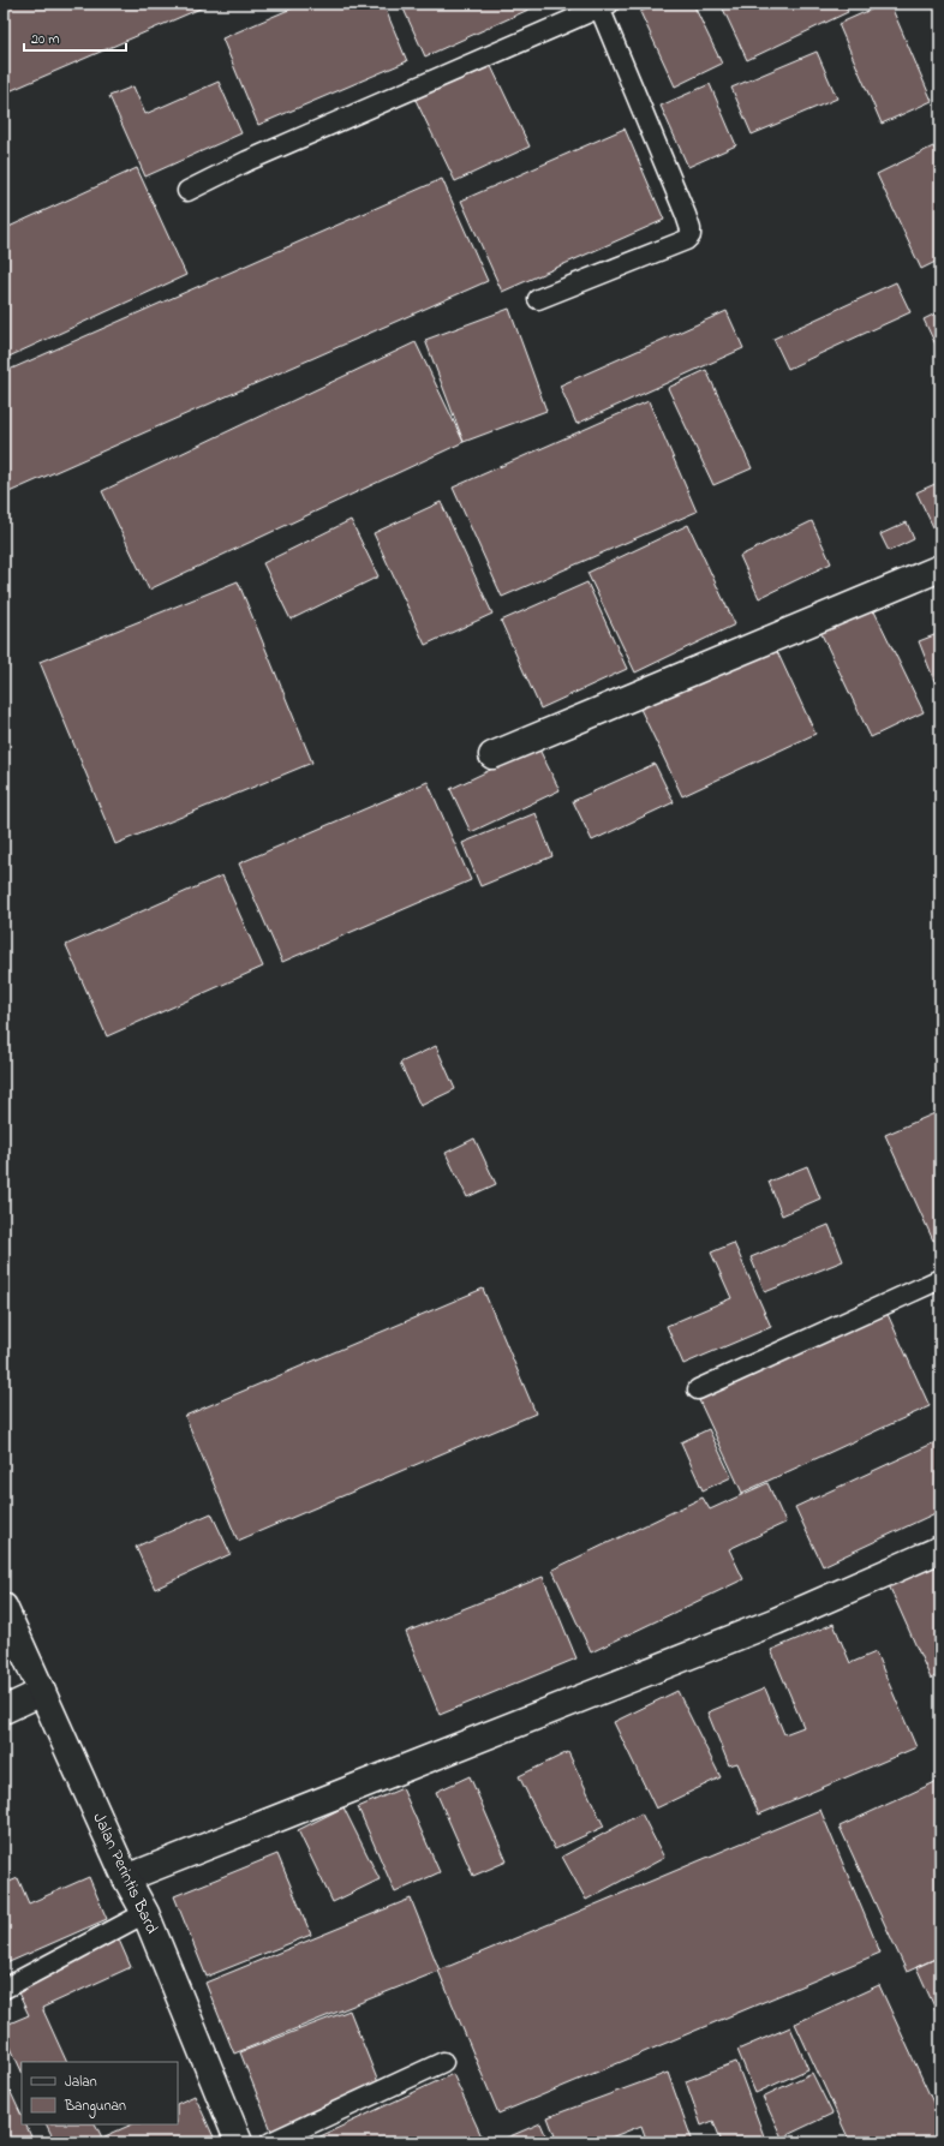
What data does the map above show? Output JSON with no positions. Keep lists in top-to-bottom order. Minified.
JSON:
{"streets":{"street":["Jalan Perintis Bard"]},"legend":["Jalan","Bangunan"],"scale_bar":"20 m"}
